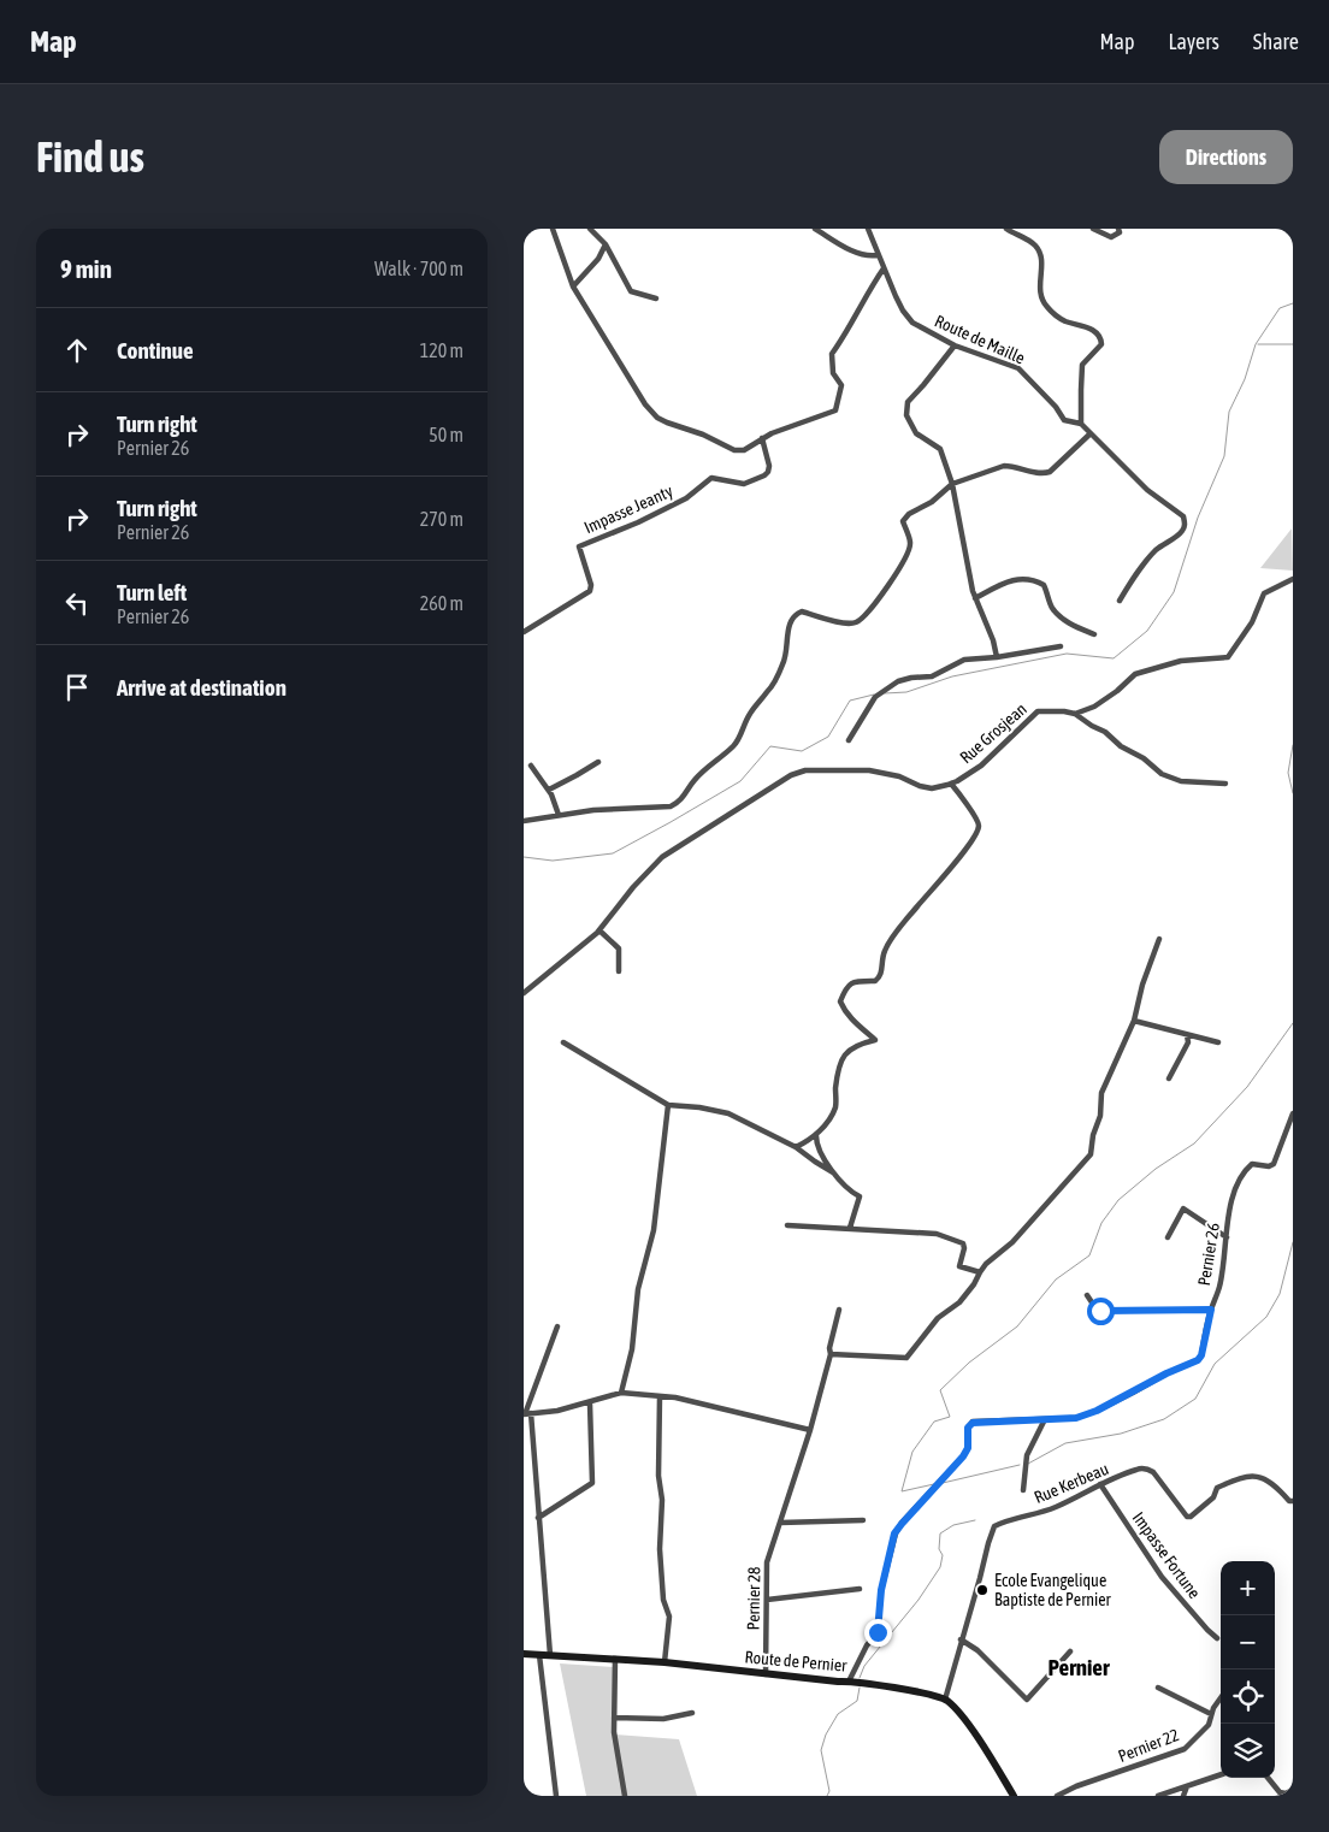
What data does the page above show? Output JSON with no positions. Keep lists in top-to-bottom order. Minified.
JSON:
{"streets":{"street":["Route de Maille","Impasse Jeanty","Rue Grosjean","Pernier 26","Rue Kerbeau","Impasse Fortune","Pernier 28","Route de Pernier","Pernier 22"]},"crossings":[["Pernier 26","Route de Pernier"],["Rue Kerbeau","Impasse Fortune"],["Rue Kerbeau","Route de Pernier"],["Pernier 28","Route de Pernier"]],"districts":["Pernier"],"places":["Ecole Evangelique Baptiste de Pernier"],"page":{"header":"Map","nav":["Map","Layers","Share"],"buttons":"Directions","title":"Find us","heading":["9 min","Walk · 700 m"],"list":[["Continue","120 m"],["Turn right","Pernier 26","50 m"],["Turn right","Pernier 26","270 m"],["Turn left","Pernier 26","260 m"],"Arrive at destination"],"map_buttons":["+","−"]}}
